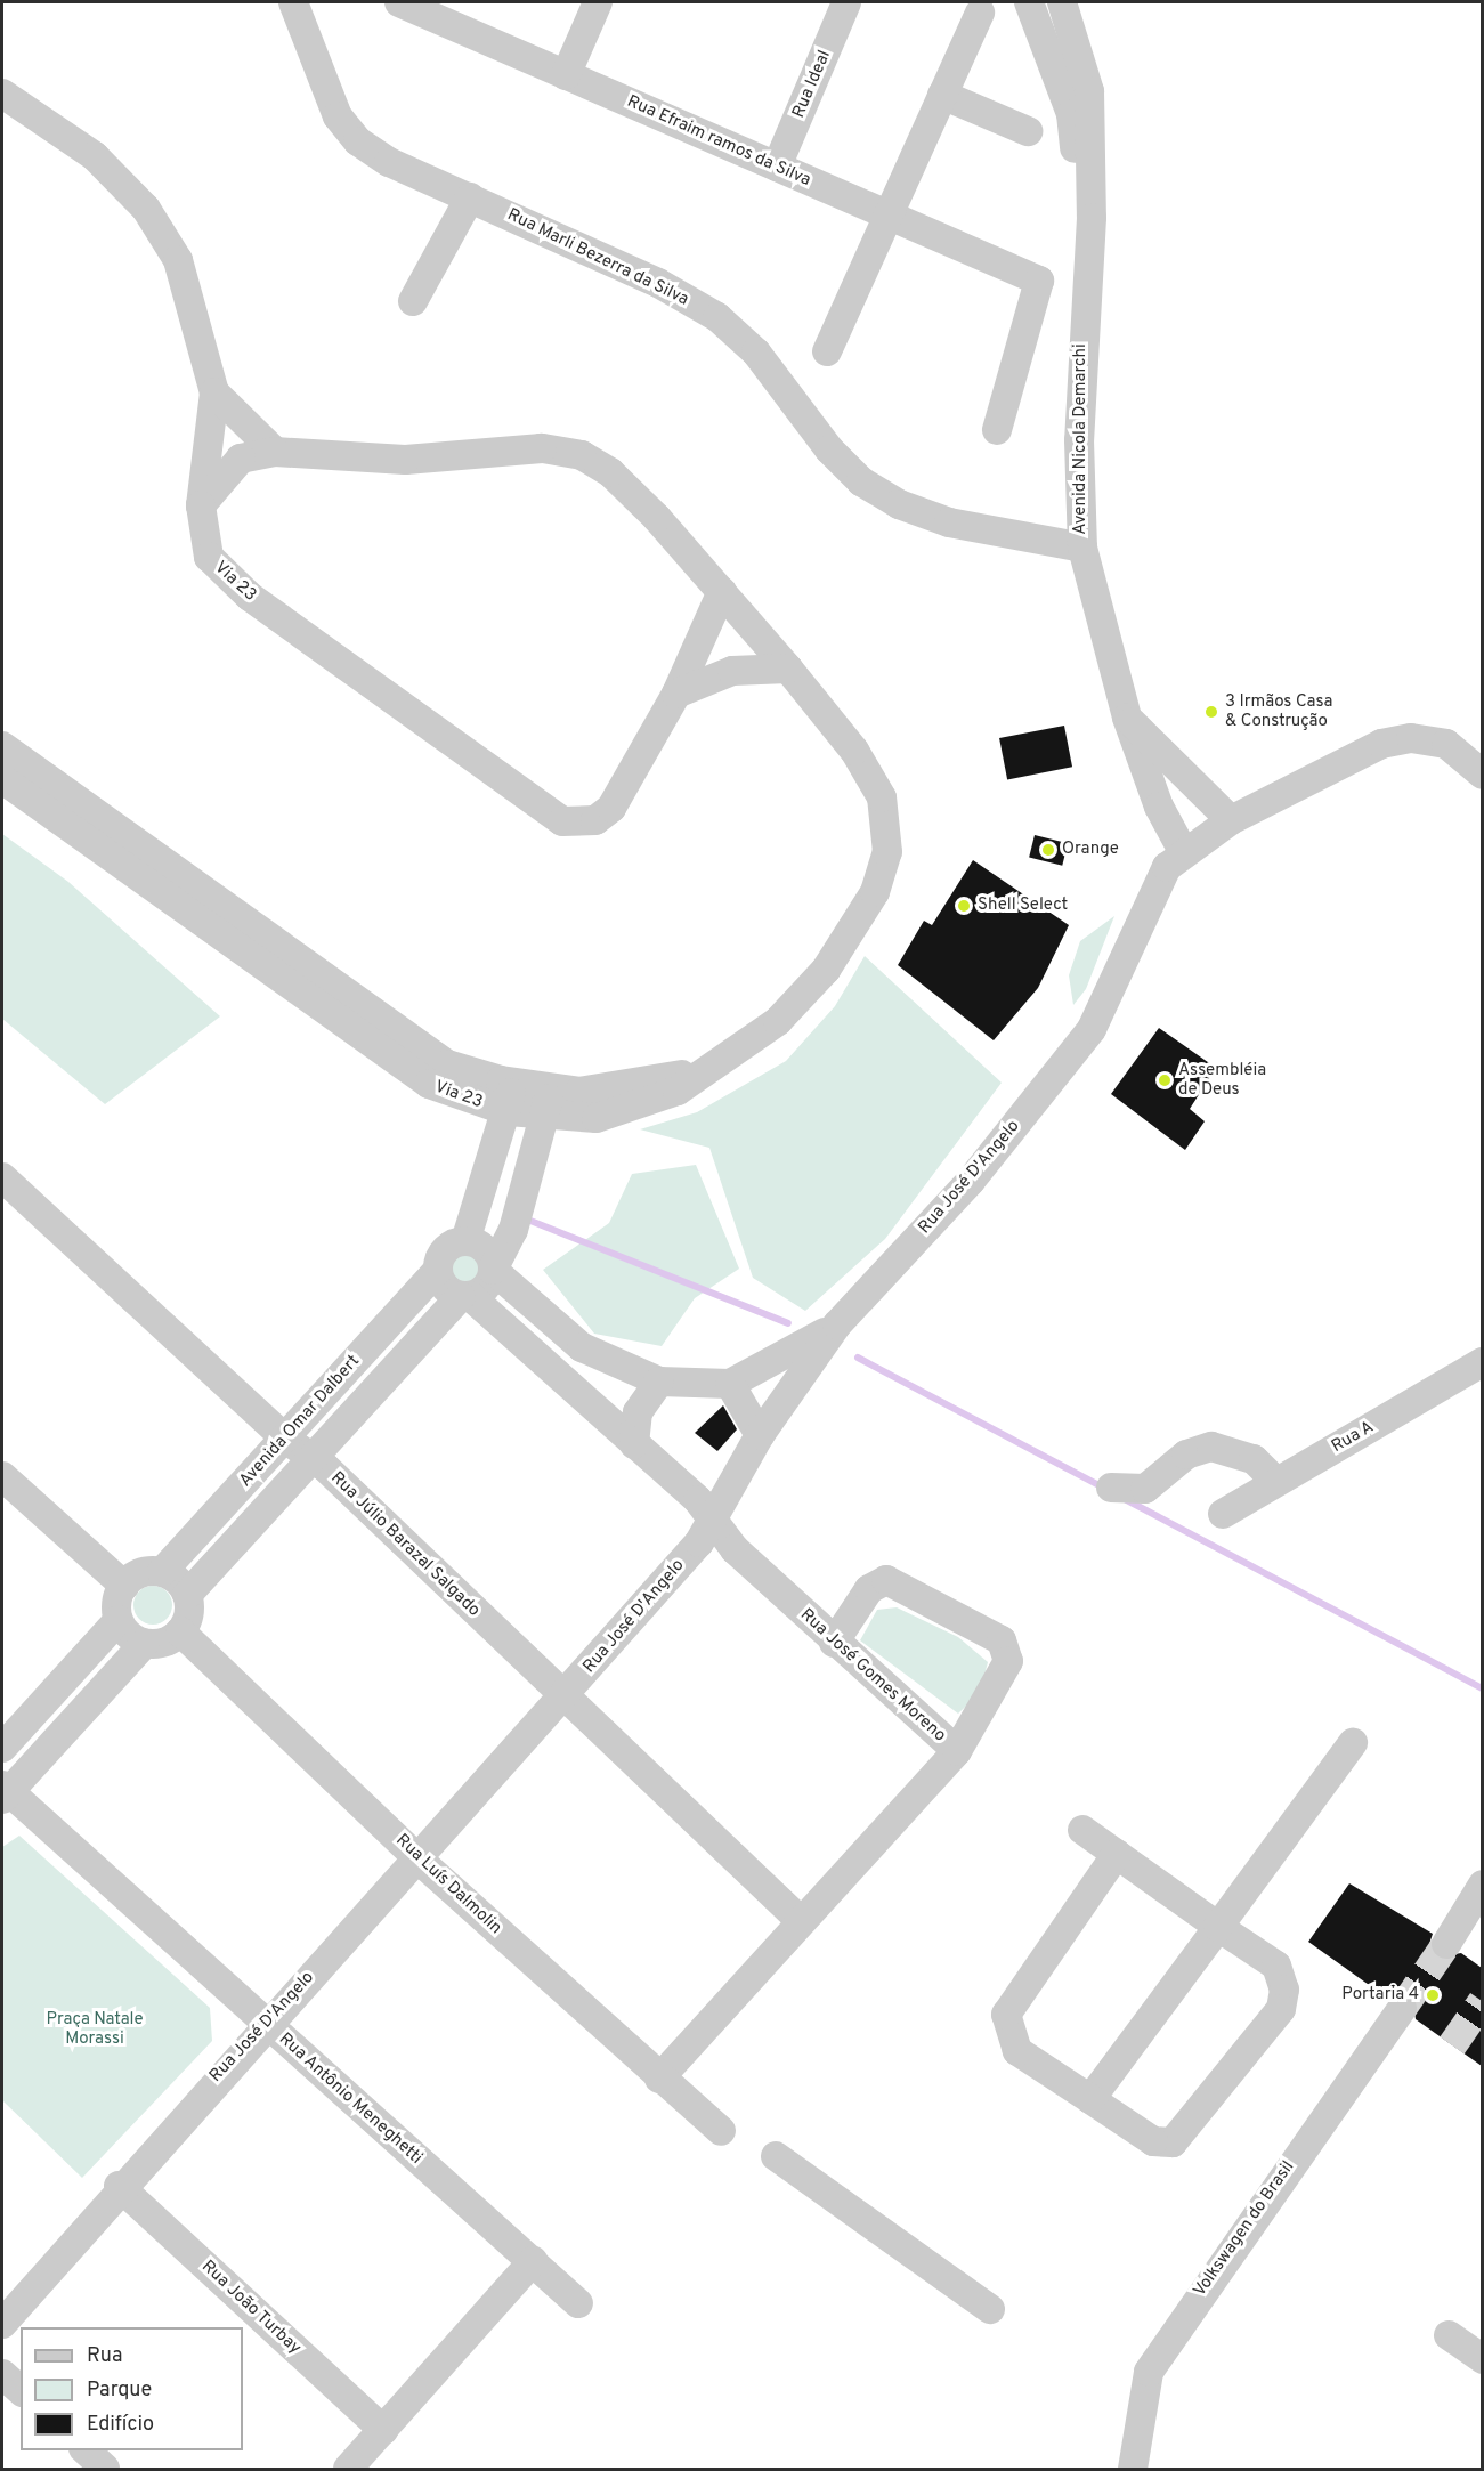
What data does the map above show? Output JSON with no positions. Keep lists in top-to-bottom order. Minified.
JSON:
{"streets":{"street":["Rua Ideal","Rua Efraim ramos da Silva","Rua Marli Bezerra da Silva","Avenida Nicola Demarchi","Via 23","Rua José D'Angelo","Avenida Omar Dalbert","Rua A","Rua Júlio Barazal Salgado","Rua José Gomes Moreno","Rua Luís Dalmolin","Rua Antônio Meneghetti","Volkswagen do Brasil","Rua João Turbay"]},"crossings":[["Rua Ideal","Rua Efraim ramos da Silva"],["Rua Marli Bezerra da Silva","Avenida Nicola Demarchi"],["Avenida Nicola Demarchi","Rua José D'Angelo"],["Rua José D'Angelo","Rua Júlio Barazal Salgado"],["Rua José D'Angelo","Rua José Gomes Moreno"],["Rua José D'Angelo","Rua Luís Dalmolin"],["Rua José D'Angelo","Rua Antônio Meneghetti"],["Rua José D'Angelo","Rua João Turbay"],["Avenida Omar Dalbert","Rua Júlio Barazal Salgado"],["Avenida Omar Dalbert","Rua José Gomes Moreno"],["Avenida Omar Dalbert","Rua Luís Dalmolin"],["Rua Júlio Barazal Salgado","Rua José Gomes Moreno"],["Rua José Gomes Moreno","Rua Luís Dalmolin"]],"parks":["Praça Natale Morassi"],"places":["3 Irmãos Casa & Construção","Orange","Shell Select","Assembléia de Deus","Portaria 4"],"legend":["Rua","Parque","Edifício"]}
